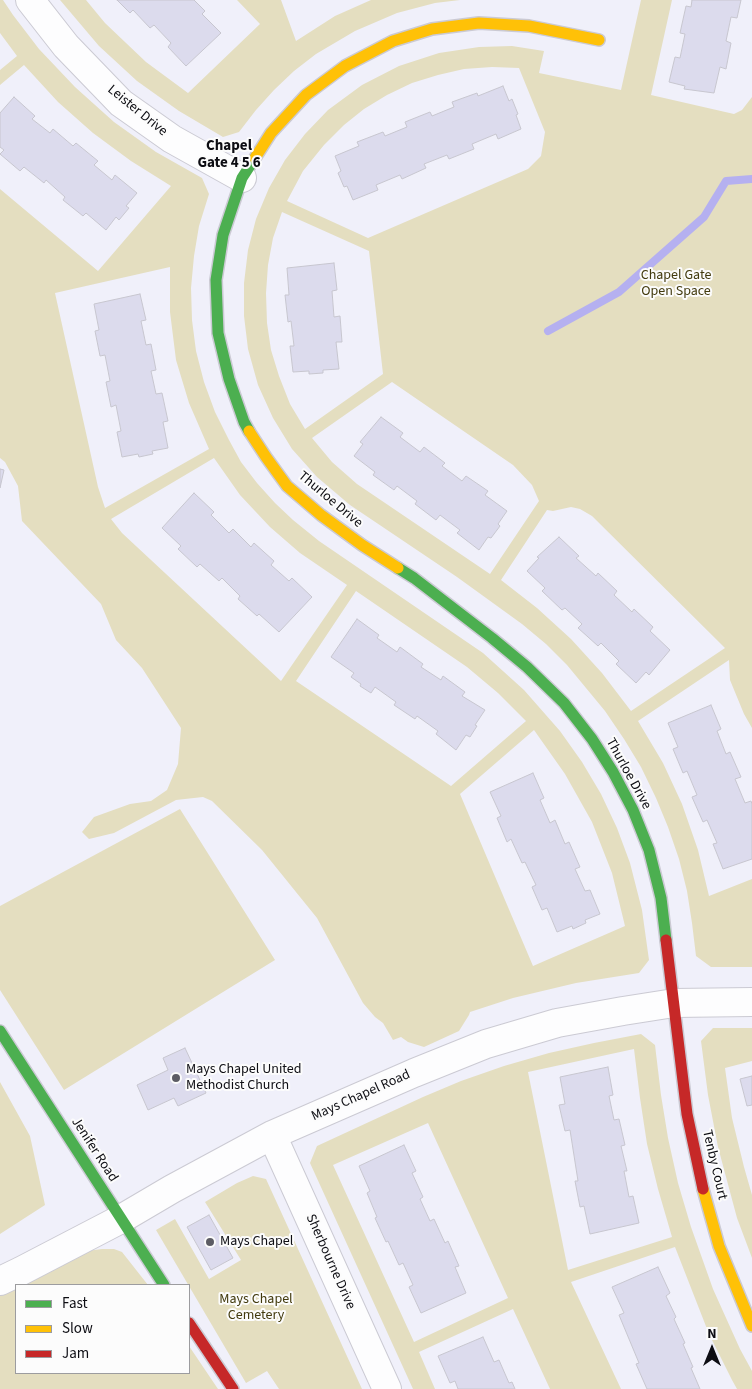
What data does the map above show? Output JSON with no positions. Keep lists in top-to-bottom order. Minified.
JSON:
{"streets":{"street":["Leister Drive","Thurloe Drive","Mays Chapel Road","Jenifer Road","Tenby Court","Sherbourne Drive"]},"crossings":[["Leister Drive","Thurloe Drive"],["Thurloe Drive","Mays Chapel Road"],["Thurloe Drive","Tenby Court"],["Mays Chapel Road","Jenifer Road"],["Mays Chapel Road","Tenby Court"],["Mays Chapel Road","Sherbourne Drive"]],"districts":["Chapel Gate 4 5 6"],"parks":["Chapel Gate Open Space","Mays Chapel Cemetery"],"places":["Mays Chapel United Methodist Church","Mays Chapel"],"legend":["Fast","Slow","Jam"],"north":"top"}
